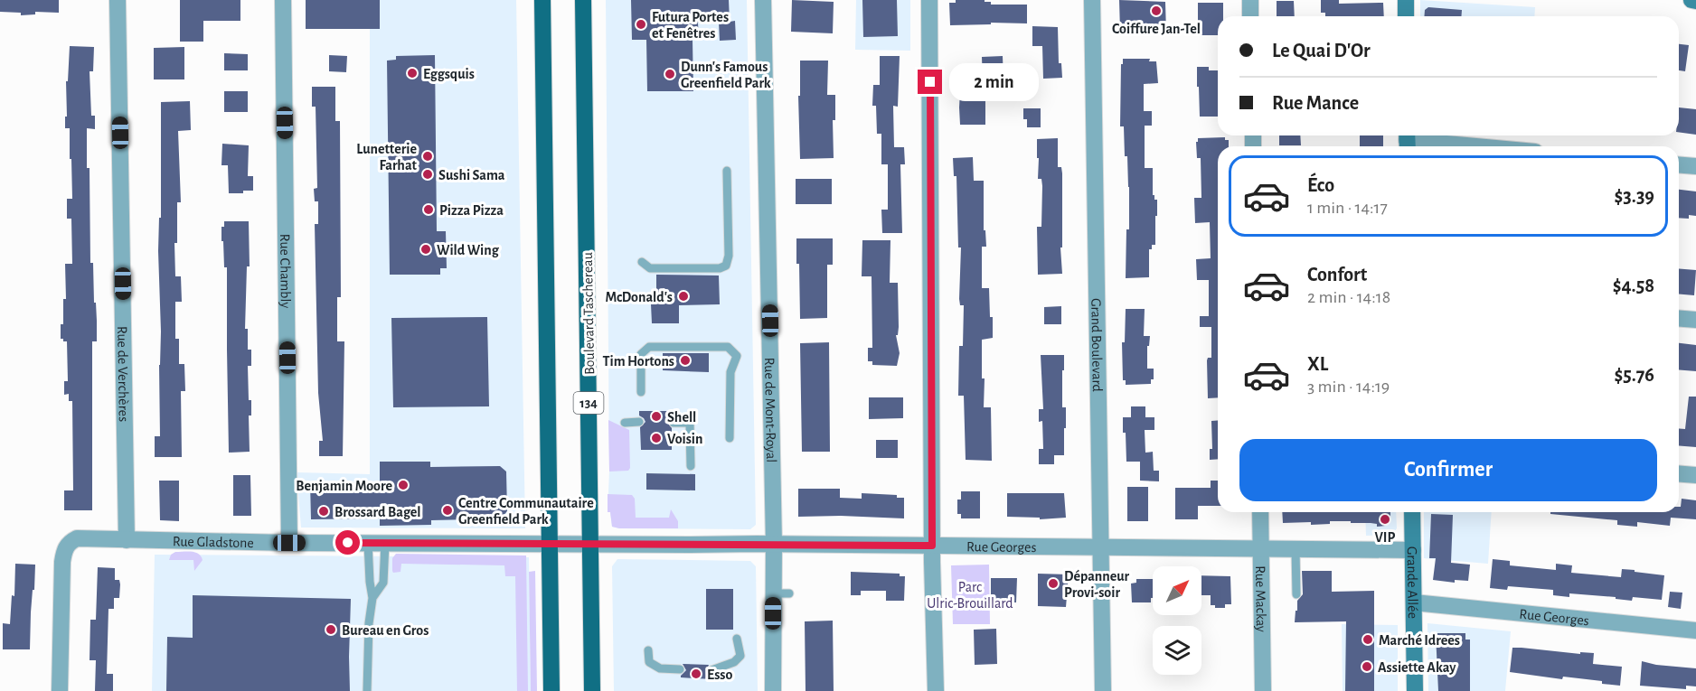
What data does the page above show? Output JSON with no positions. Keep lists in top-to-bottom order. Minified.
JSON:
{"streets":{"main road":["Boulevard Taschereau","134","Grande Allée"],"street":["Rue Chambly","Grand Boulevard","Rue de Verchères","Rue de Mont-Royal","Rue Gladstone","Rue Georges","Rue Mackay"]},"crossings":[["Rue Chambly","Rue Gladstone"],["Boulevard Taschereau","Rue Gladstone"],["Boulevard Taschereau","Rue Georges"],["Grand Boulevard","Rue Georges"],["Rue de Verchères","Rue Gladstone"],["Rue de Mont-Royal","Rue Georges"],["Rue Gladstone","Rue Georges"],["Rue Georges","Grande Allée"],["Rue Georges","Rue Mackay"]],"parks":["Parc Ulric-Brouillard"],"places":["Coiffure Jan-Tel","Futura Portes et Fenêtres","Eggsquis","Dunn's Famous Greenfield Park","Lunetterie Farhat","Sushi Sama","Pizza Pizza","Wild Wing","McDonald's","Tim Hortons","Shell","Voisin","Benjamin Moore","Centre Communautaire Greenfield Park","Brossard Bagel","VIP","Dépanneur Provi-soir","Bureau en Gros","Marché Idrees","Assiette Akay","Esso"],"north":"top right","page":{"banner":["Le Quai D'Or","Rue Mance"],"bubble":"2 min","list":[{"name":"Éco","note":"1 min · 14:17","value":"$3.39"},{"name":"Confort","note":"2 min · 14:18","value":"$4.58"},{"name":"XL","note":"3 min · 14:19","value":"$5.76"}],"buttons":"Confirmer"}}
